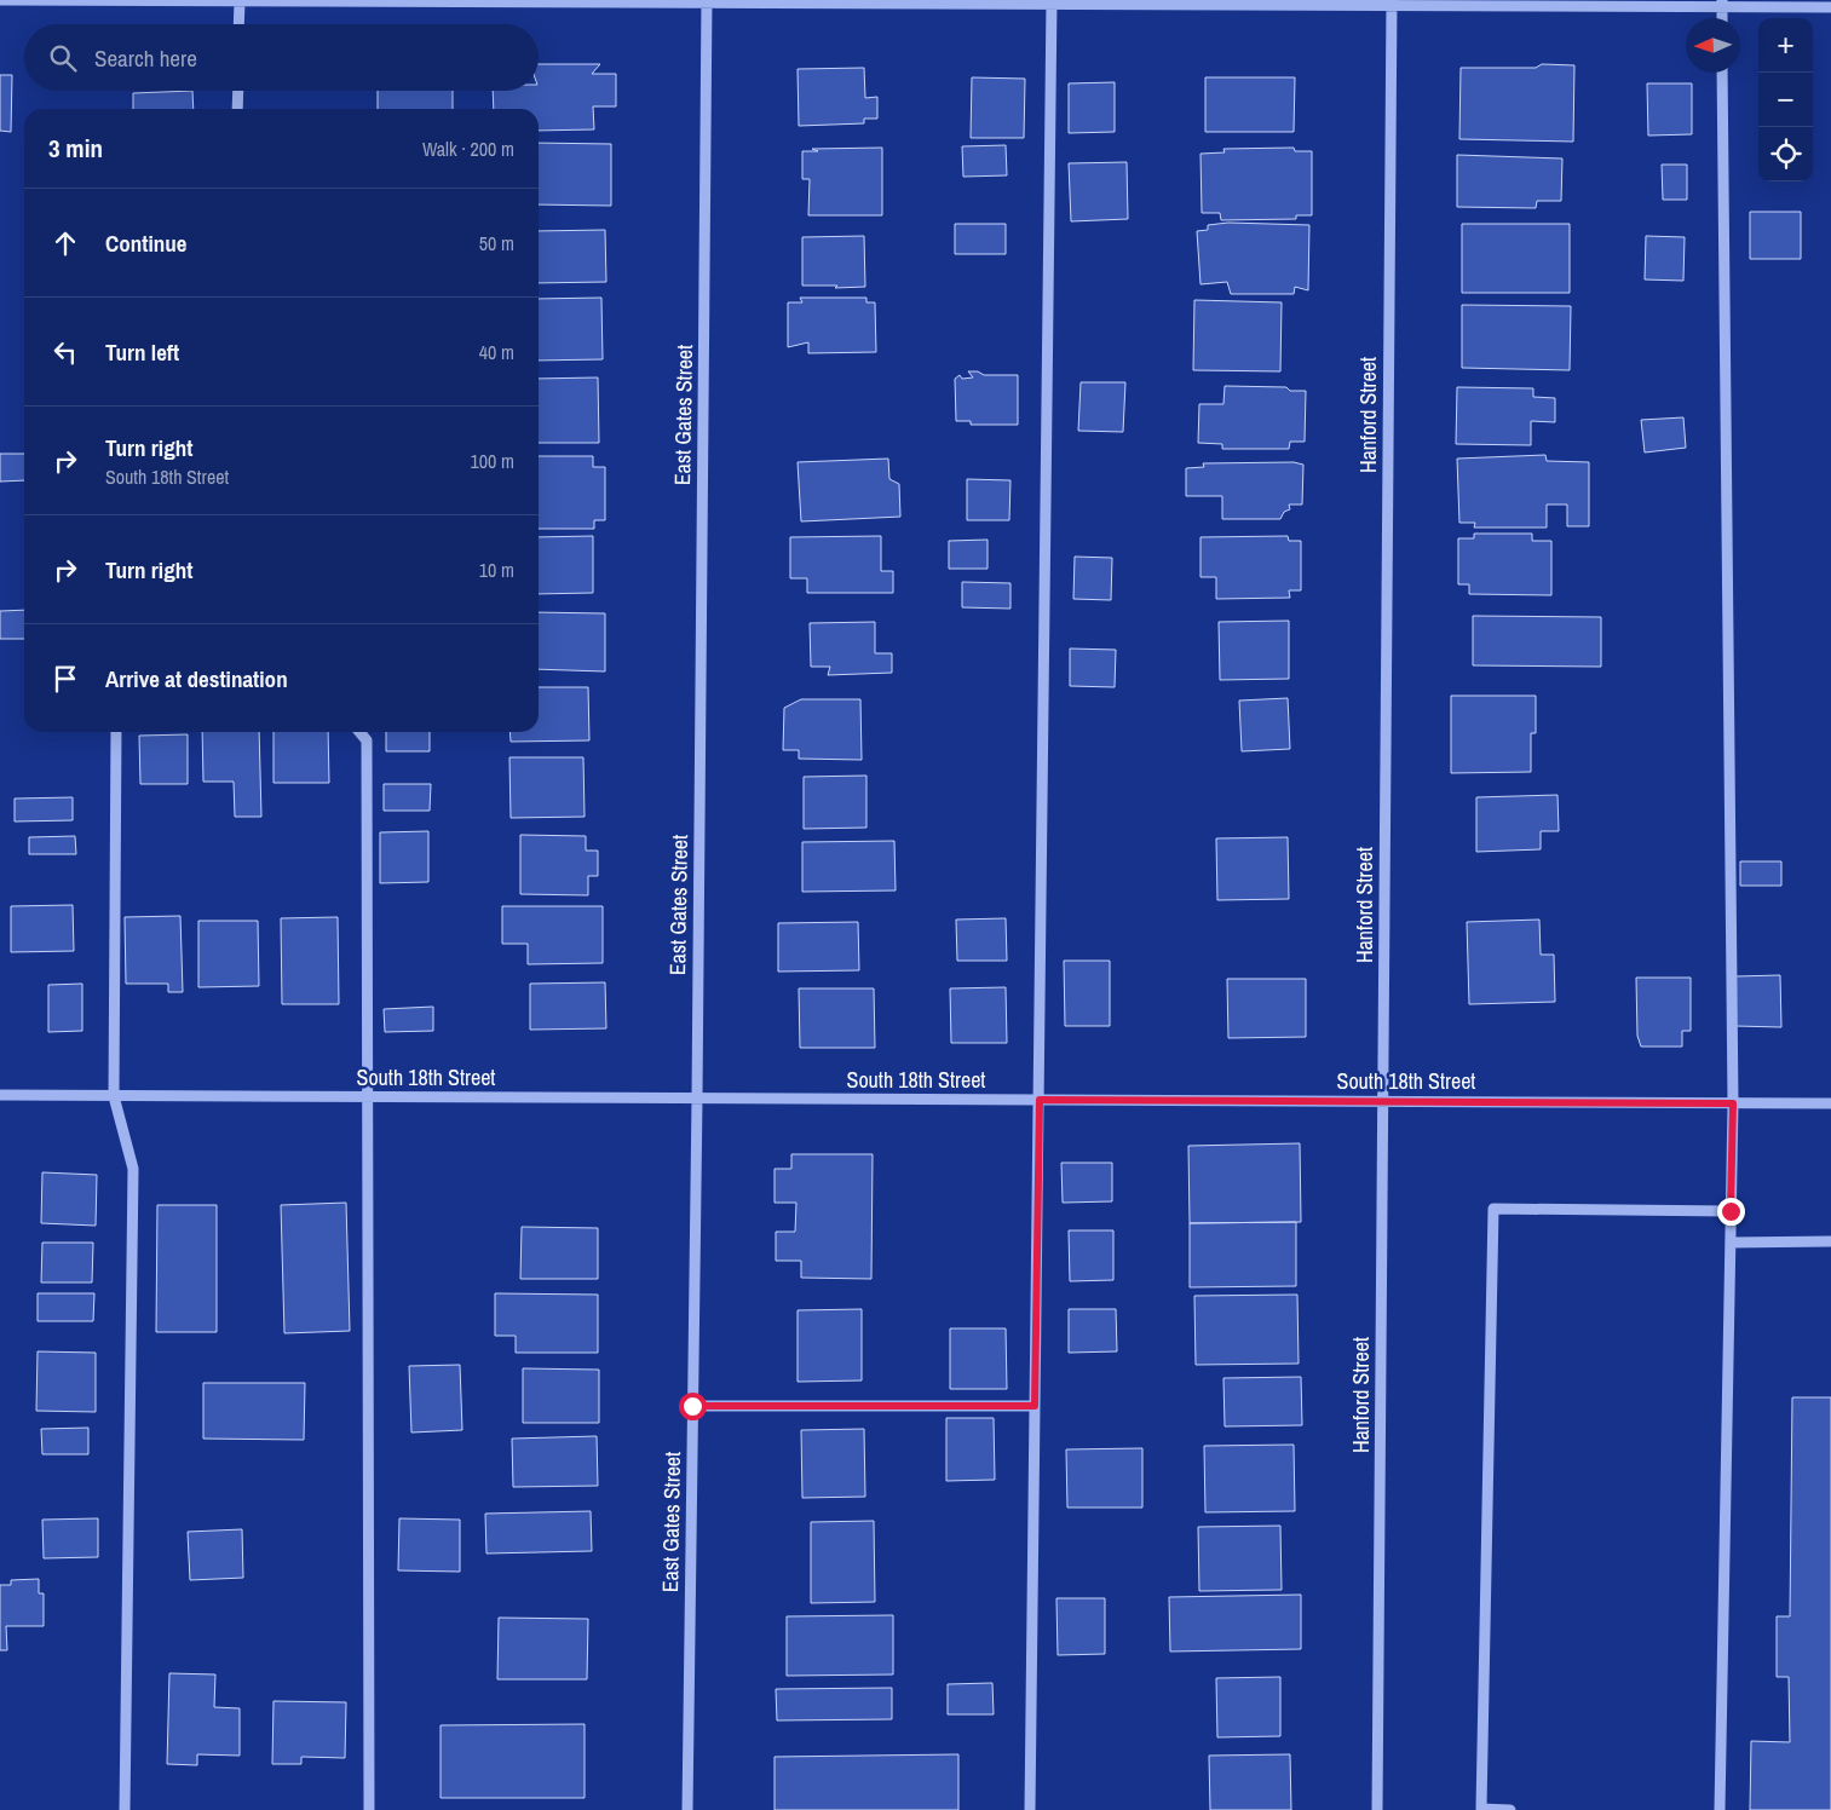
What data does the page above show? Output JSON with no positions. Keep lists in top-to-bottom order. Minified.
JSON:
{"streets":{"street":["East Gates Street","Hanford Street","South 18th Street"]},"crossings":[["East Gates Street","South 18th Street"],["Hanford Street","South 18th Street"]],"north":"left","page":{"map_buttons":["+","−"],"search":"Search here","heading":["3 min","Walk · 200 m"],"list":[["Continue","50 m"],["Turn left","40 m"],["Turn right","South 18th Street","100 m"],["Turn right","10 m"],"Arrive at destination"]}}
